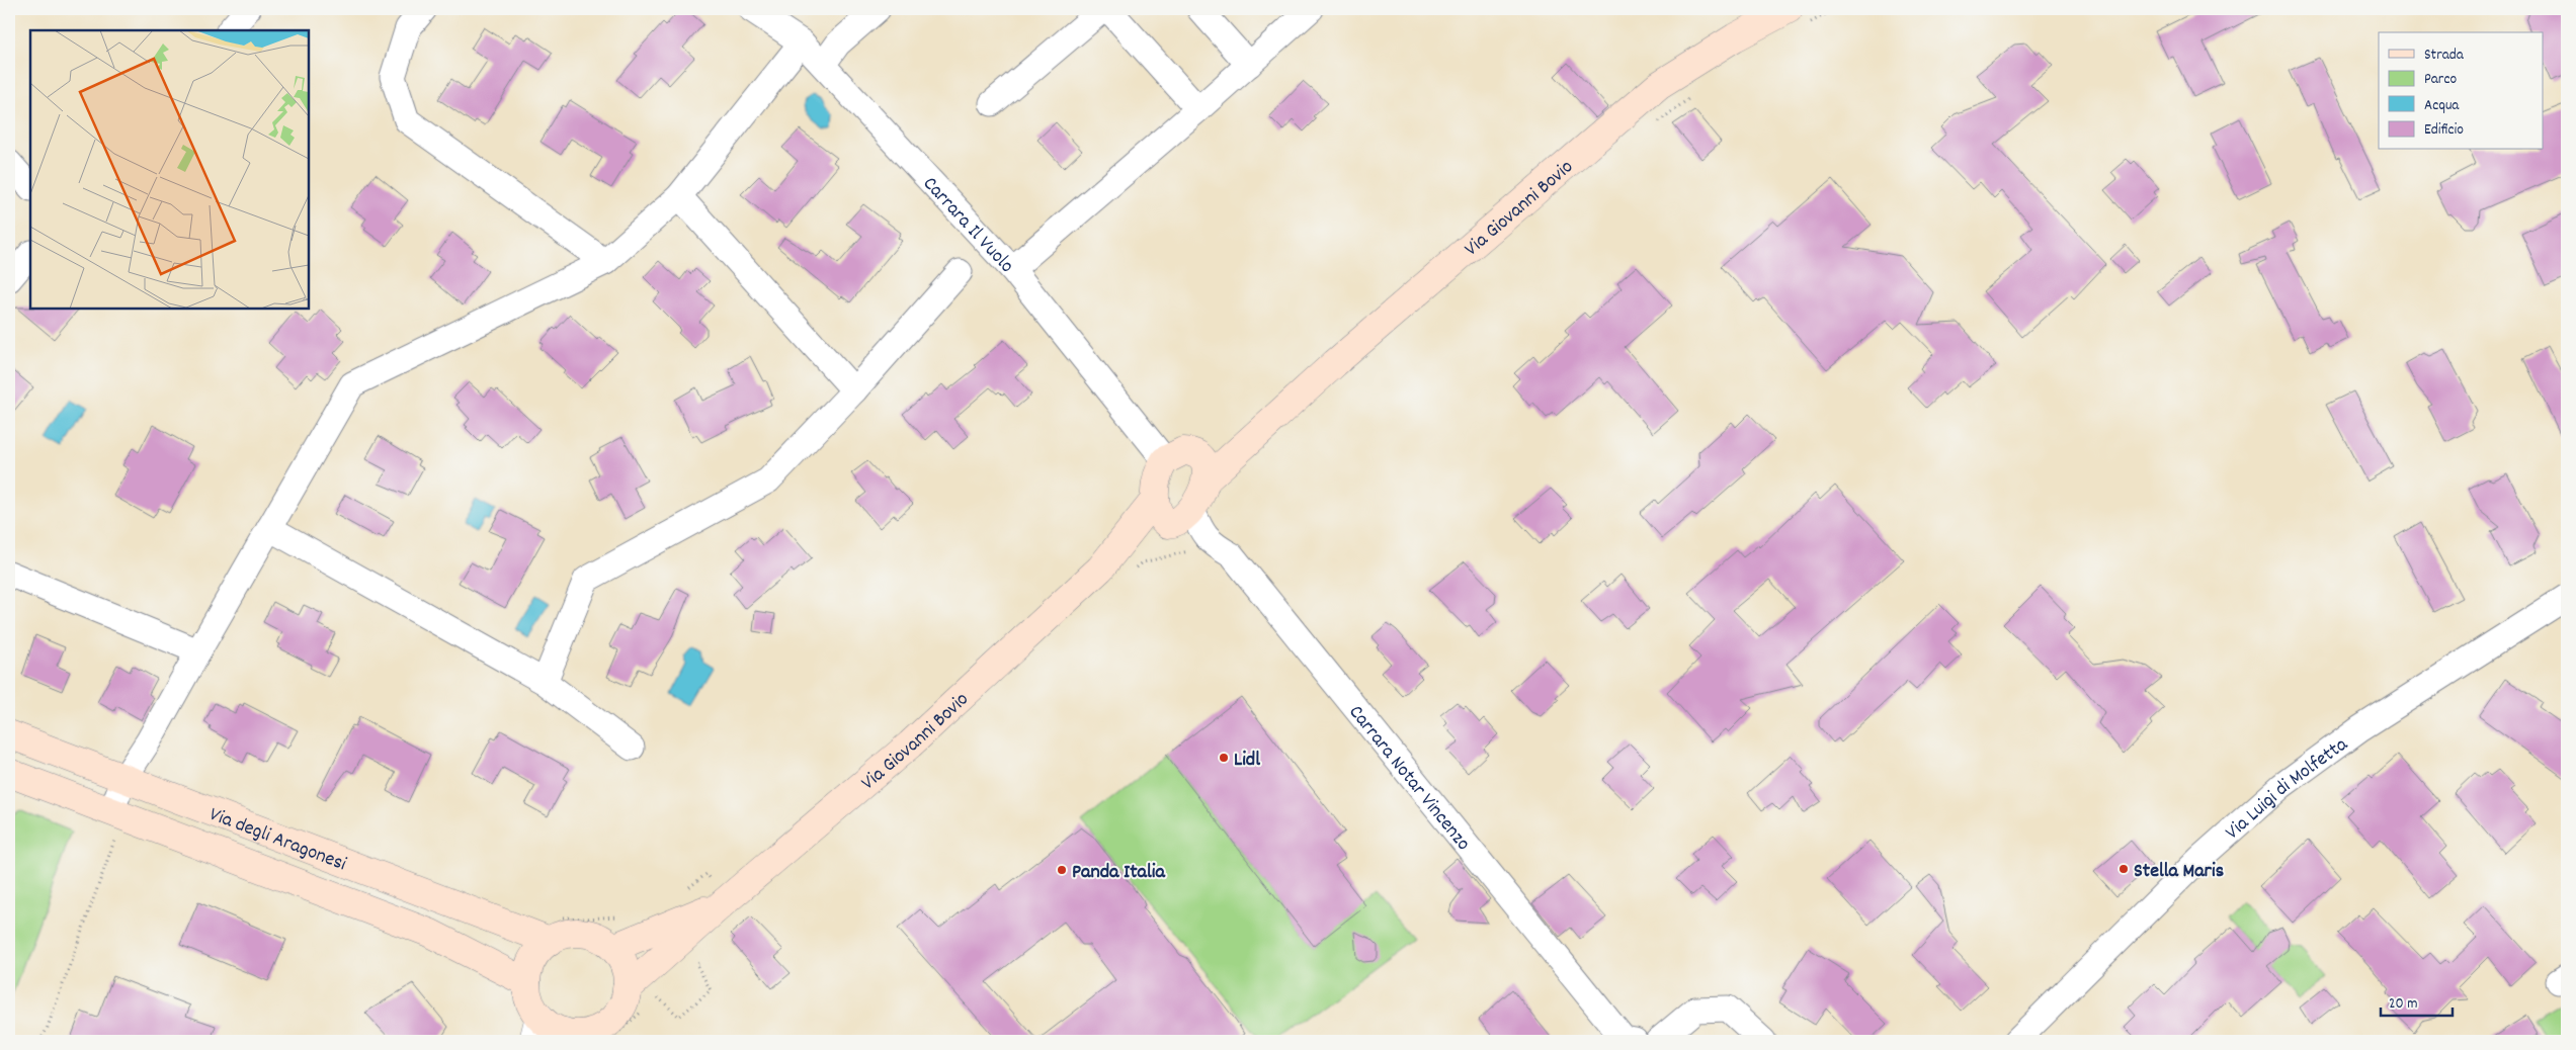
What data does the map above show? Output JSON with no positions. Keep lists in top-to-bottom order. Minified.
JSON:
{"streets":{"main road":["Via Giovanni Bovio","Via degli Aragonesi"],"street":["Carrara Il Vuolo","Carrara Notar Vincenzo","Via Luigi di Molfetta"]},"crossings":[["Via Giovanni Bovio","Carrara Il Vuolo"],["Via Giovanni Bovio","Carrara Notar Vincenzo"],["Via Giovanni Bovio","Via degli Aragonesi"],["Carrara Il Vuolo","Carrara Notar Vincenzo"]],"places":["Lidl","Stella Maris","Panda Italia"],"legend":["Strada","Parco","Acqua","Edificio"],"scale_bar":"20 m"}
